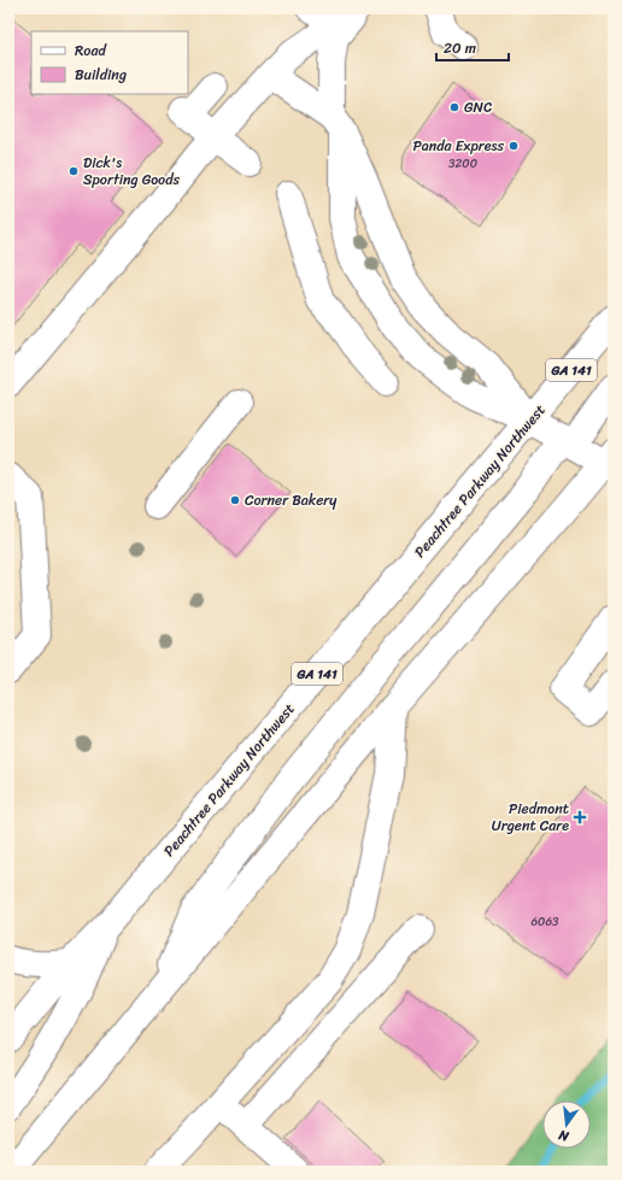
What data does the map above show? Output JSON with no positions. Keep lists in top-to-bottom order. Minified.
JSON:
{"streets":{"main road":["GA 141","Peachtree Parkway Northwest"]},"places":{"other":["GNC","Panda Express","Dick's Sporting Goods","Corner Bakery"],"health":["Piedmont Urgent Care"]},"house_numbers":["3200","6063"],"legend":["Road","Building"],"scale_bar":"20 m","north":"bottom"}
